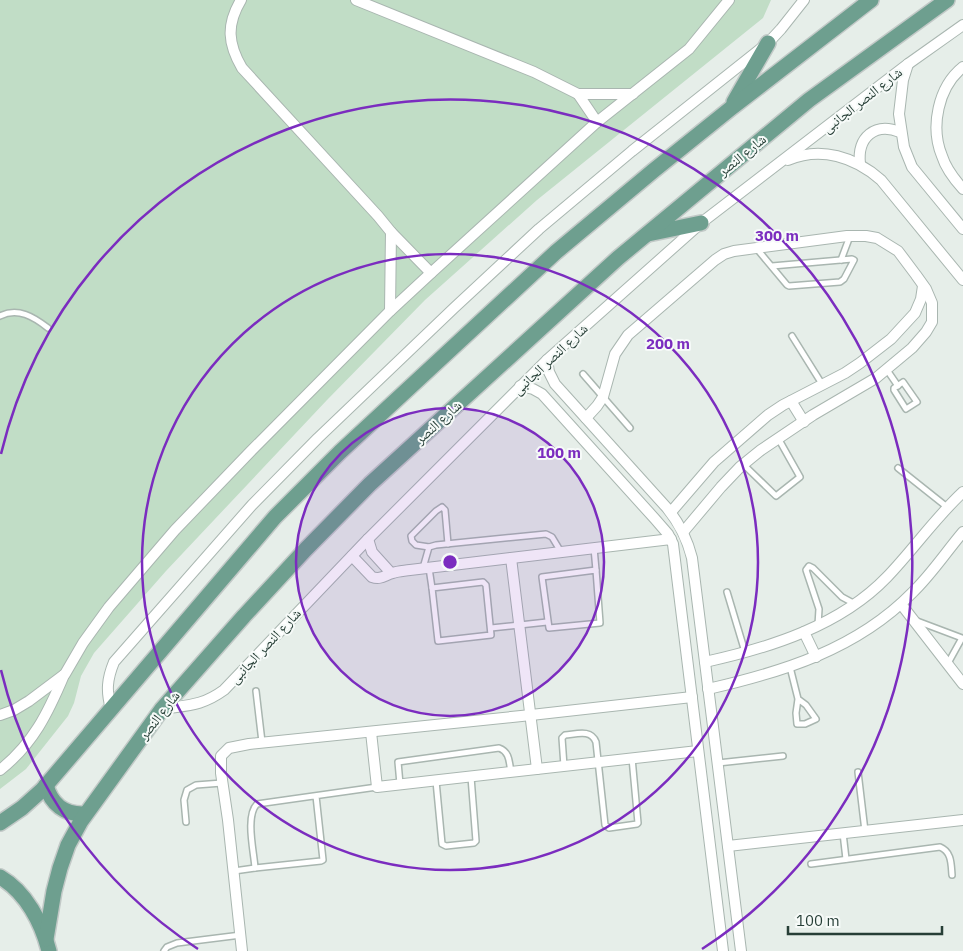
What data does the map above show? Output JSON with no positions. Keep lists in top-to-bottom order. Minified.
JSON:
{"streets":{"main road":["شارع النصر"],"street":["شارع النصر الجانبى"]},"crossings":[["شارع النصر الجانبى","شارع النصر"]],"scale_bar":"100 m","rings":["300 m","200 m","100 m"]}
